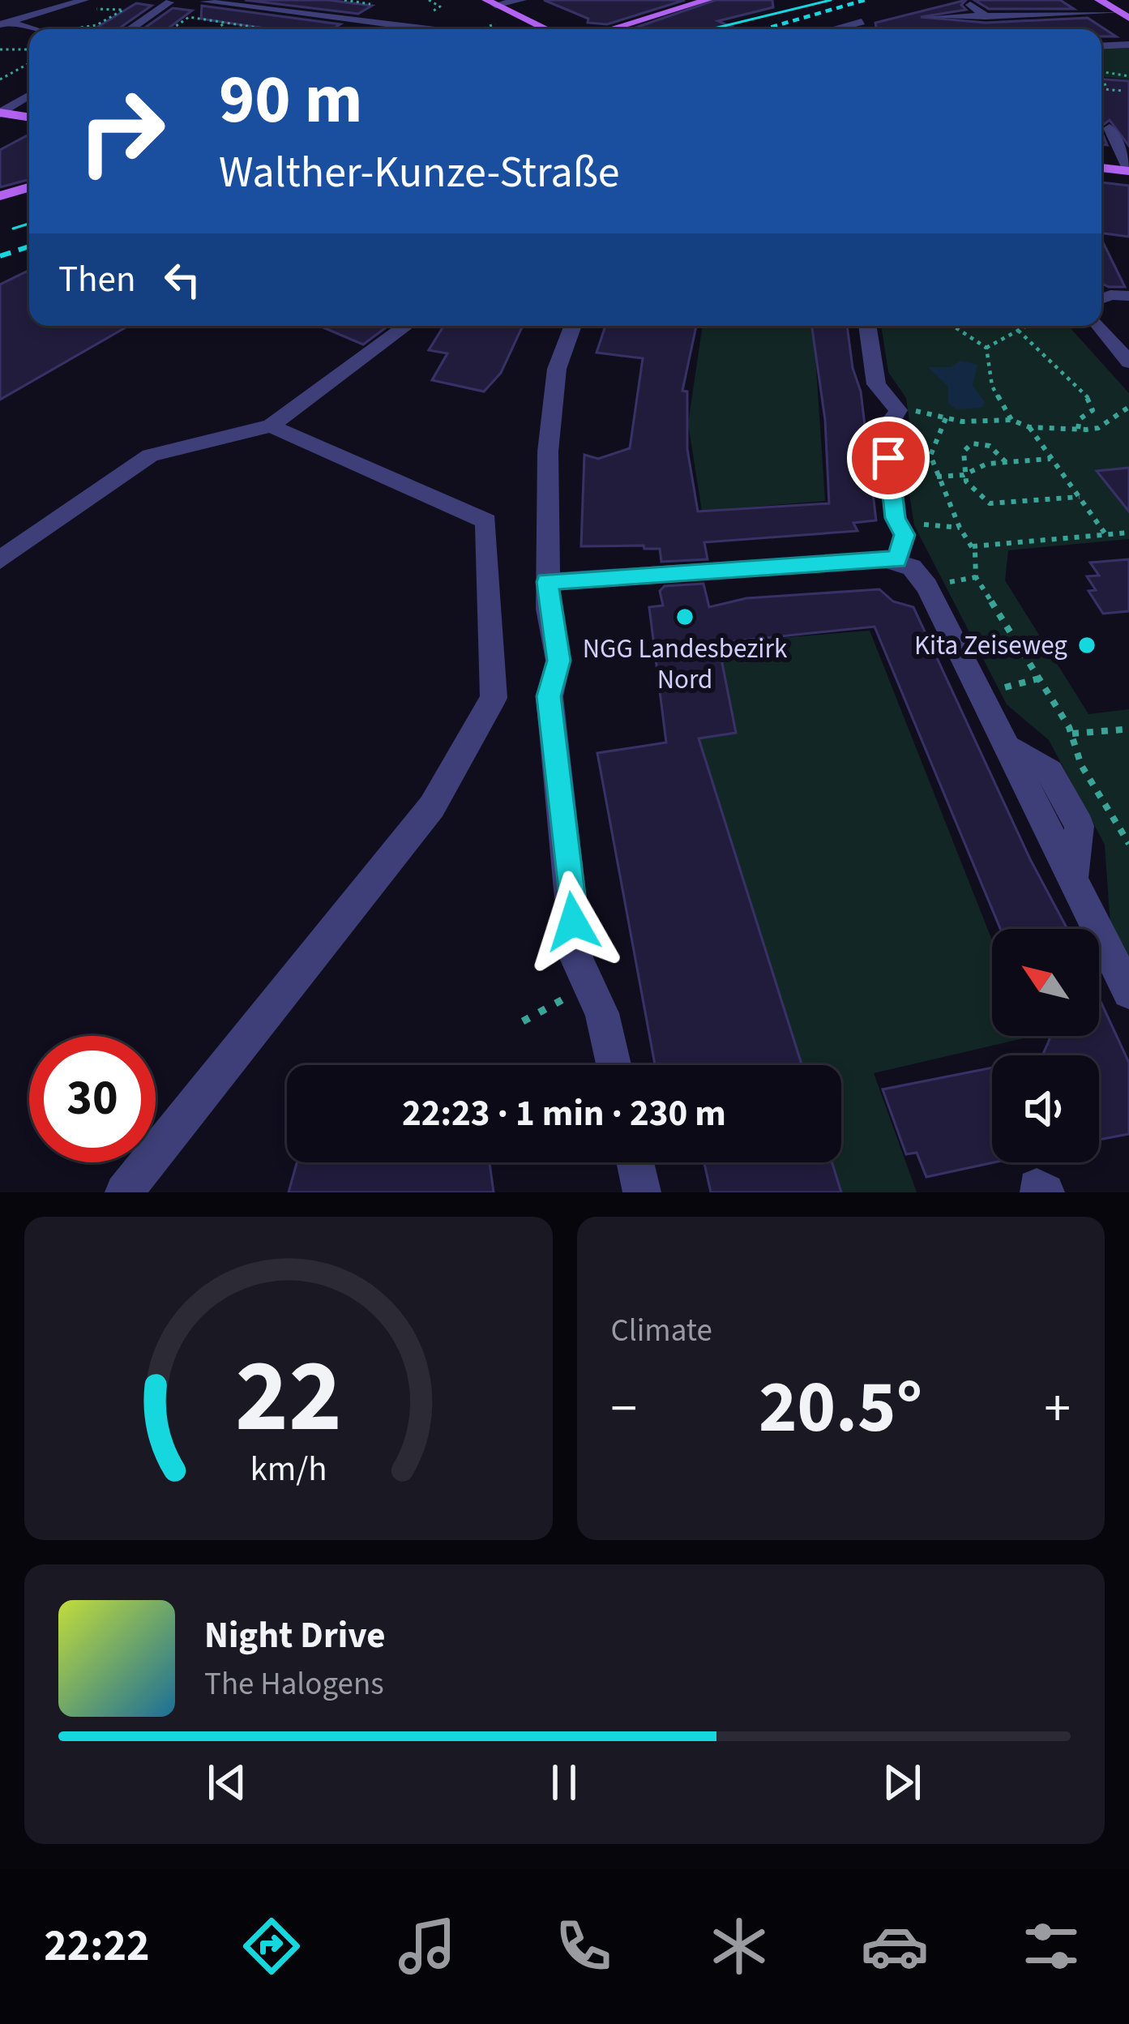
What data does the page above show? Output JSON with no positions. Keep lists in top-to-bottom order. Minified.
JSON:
{"places":["NGG Landesbezirk Nord","Kita Zeiseweg"],"north":"top left","page":{"turn":["90 m","Walther-Kunze-Straße"],"then":"Then","limit":"30","trip":"22:23 · 1 min · 230 m","tile":"Climate","heat":["−","20.5°","+"],"song":["Night Drive","The Halogens"],"tabs":"22:22","gauge":["22","km/h"]}}
